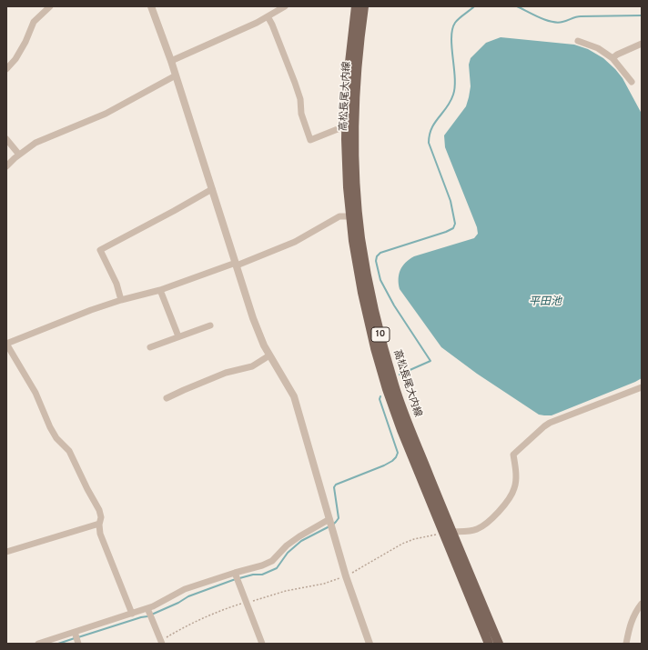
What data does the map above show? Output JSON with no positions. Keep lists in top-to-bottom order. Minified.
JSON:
{"streets":{"main road":["高松長尾大内線","10"]},"water":["平田池"]}
